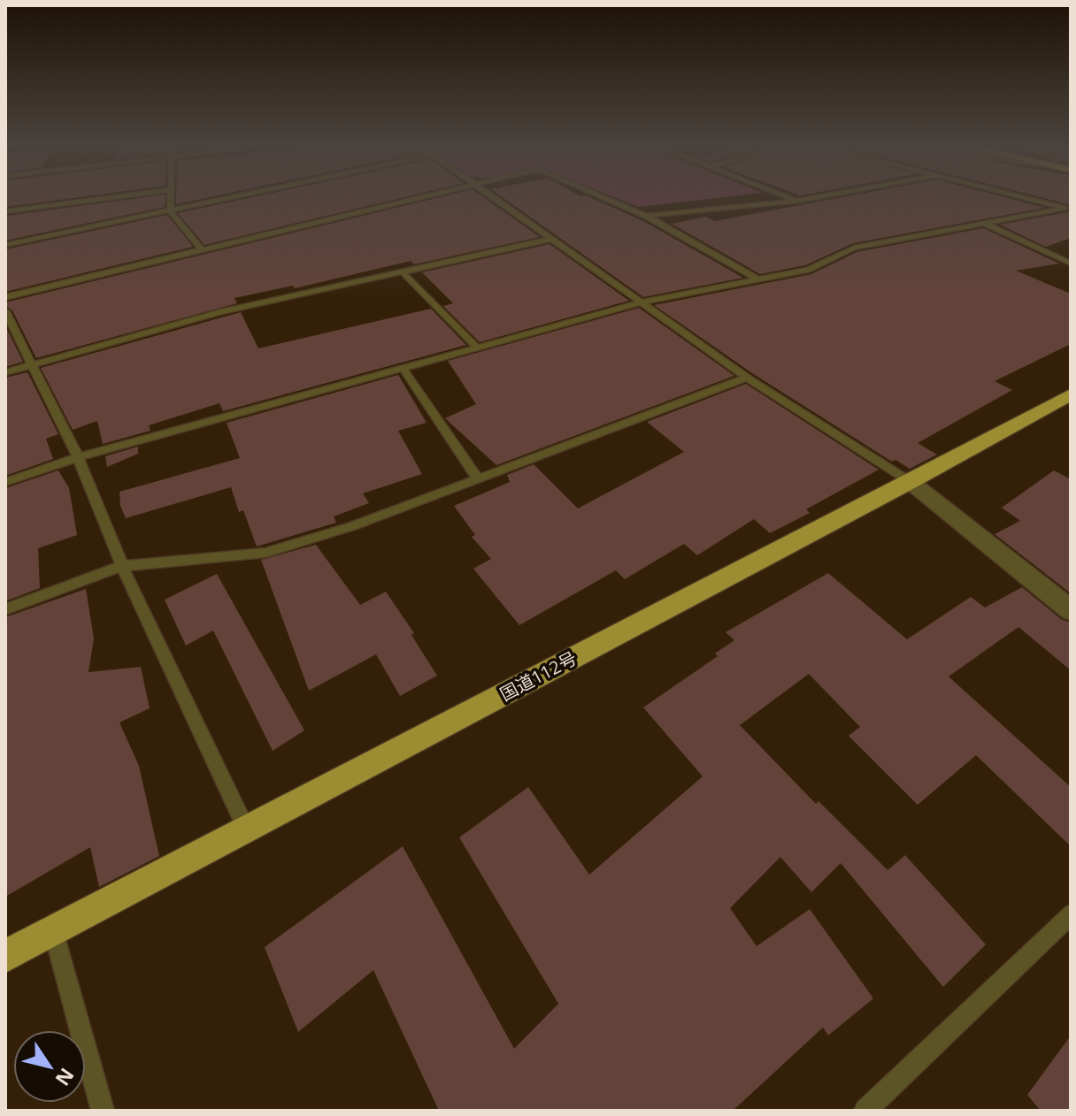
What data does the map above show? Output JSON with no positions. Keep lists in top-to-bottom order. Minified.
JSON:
{"streets":{"highway":["国道112号"]},"north":"bottom right"}
